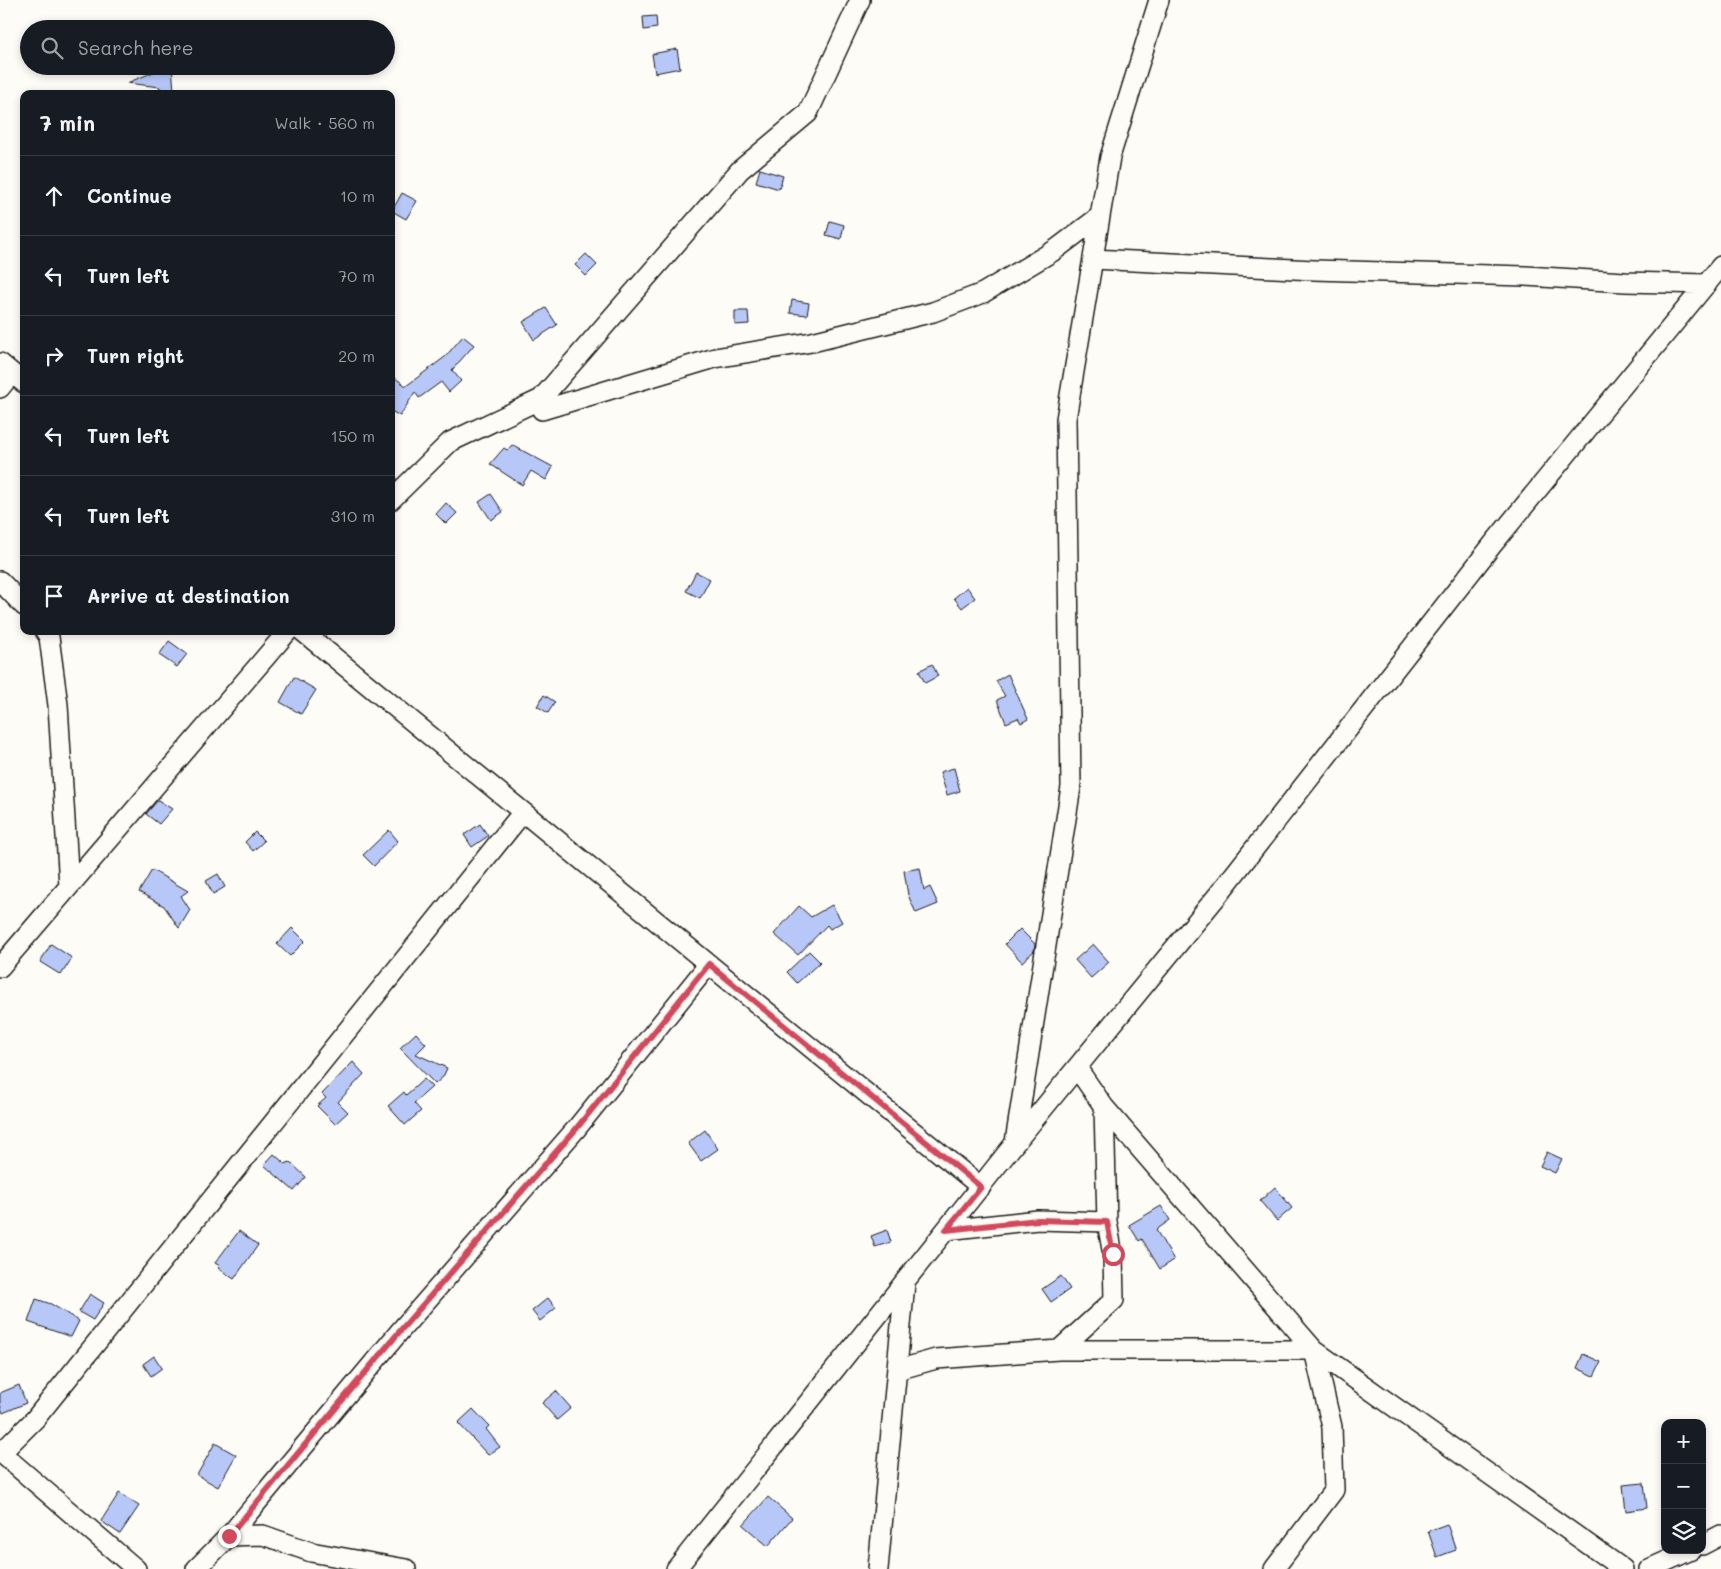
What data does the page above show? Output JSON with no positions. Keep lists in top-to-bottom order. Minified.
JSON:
{"page":{"search":"Search here","heading":["7 min","Walk · 560 m"],"list":[["Continue","10 m"],["Turn left","70 m"],["Turn right","20 m"],["Turn left","150 m"],["Turn left","310 m"],"Arrive at destination"],"map_buttons":["+","−"]}}
